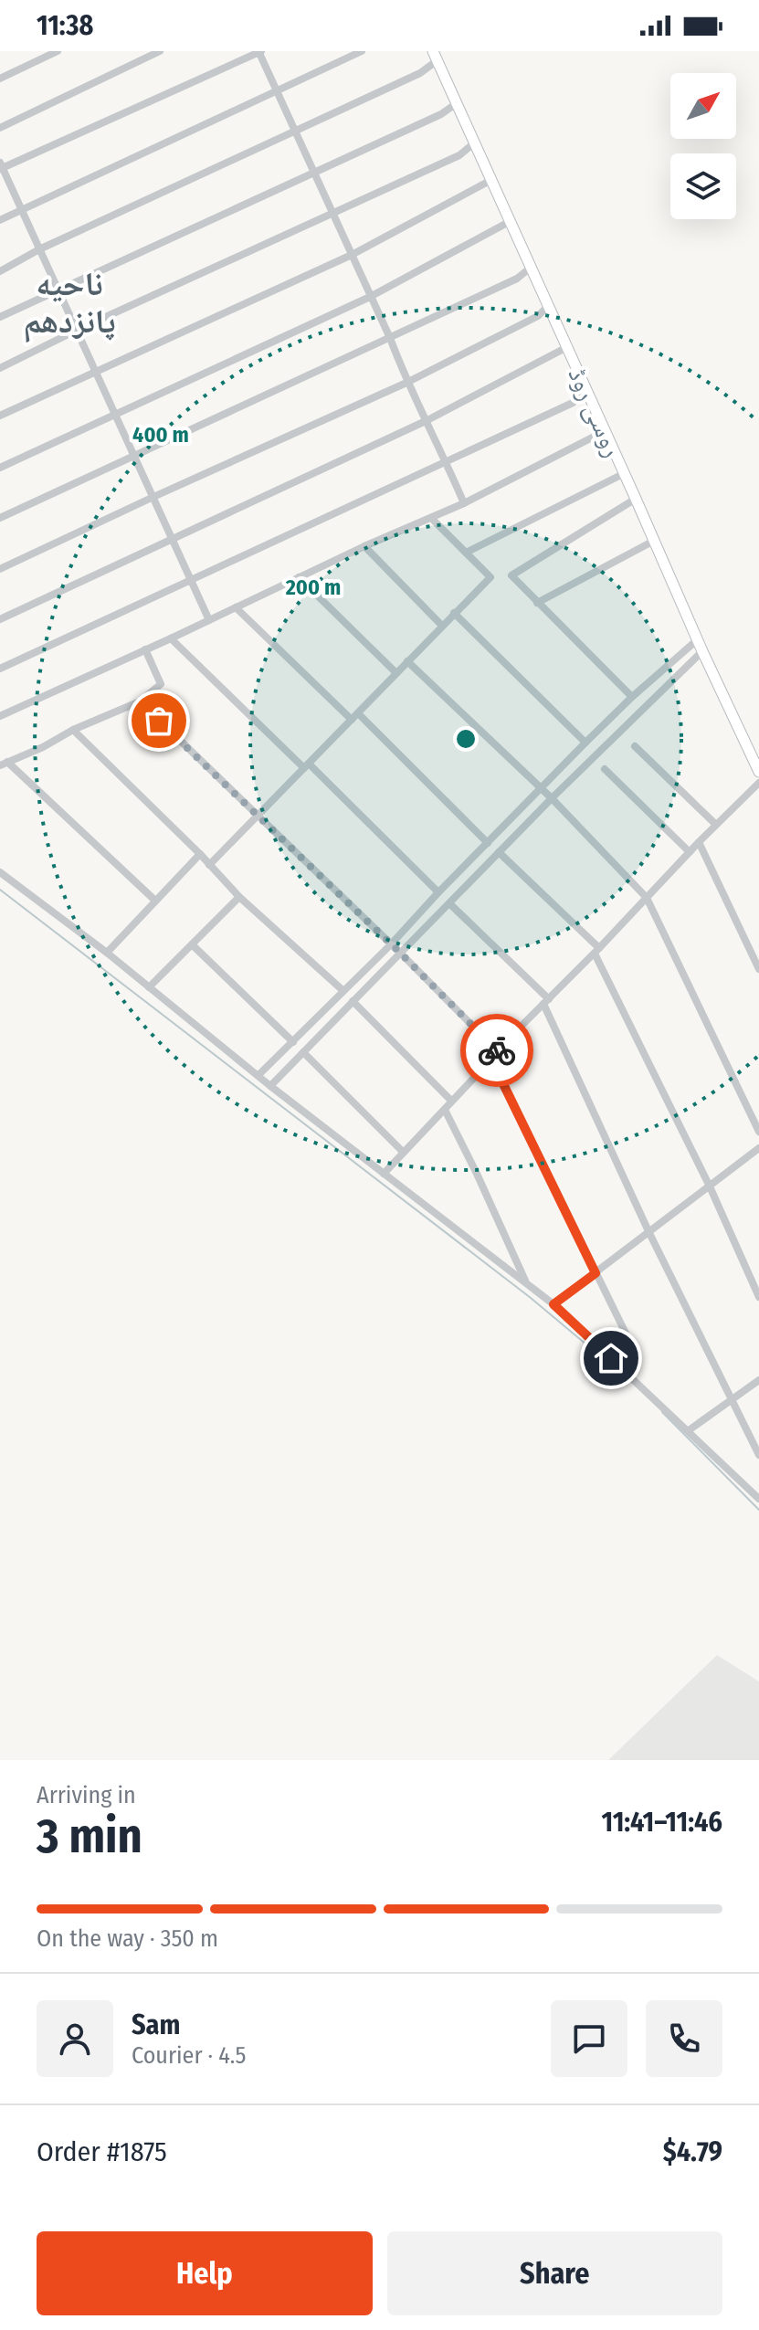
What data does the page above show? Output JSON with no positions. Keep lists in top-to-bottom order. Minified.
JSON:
{"streets":{"main road":["روسی روڈ"]},"districts":["ناحیه پانزدهم"],"north":"top right","page":{"status":"11:38","heading":["3 min","Arriving in","11:41–11:46"],"panel":["Sam","Courier · 4.5","Order #1875","$4.79"],"bar":"On the way · 350 m","buttons":["Help","Share"]},"rings":["400 m","200 m"]}
